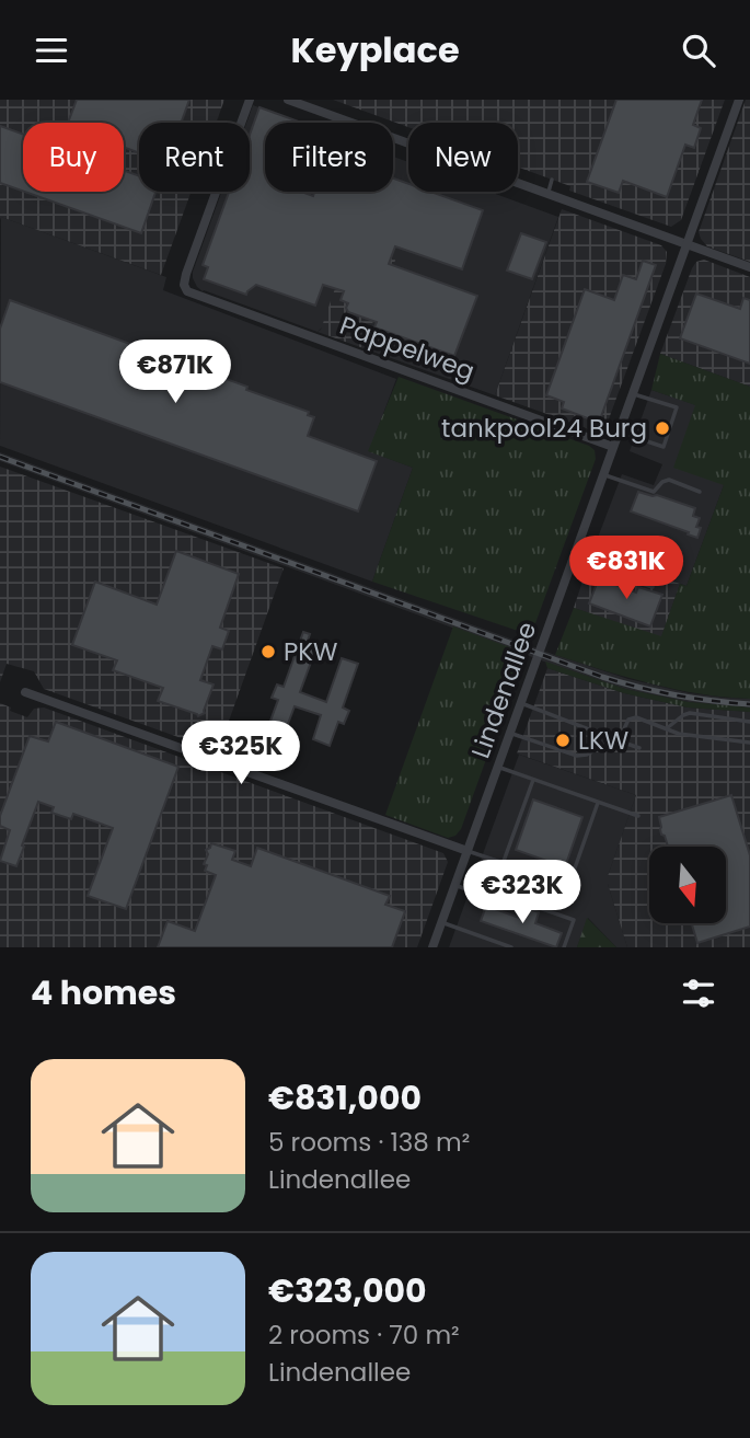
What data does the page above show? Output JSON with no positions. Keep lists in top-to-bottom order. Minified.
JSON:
{"streets":{"street":["Pappelweg","Lindenallee"]},"crossings":[["Pappelweg","Lindenallee"]],"places":["tankpool24 Burg","PKW","LKW"],"north":"bottom","page":{"header":"Keyplace","chip":["Buy","Rent","Filters","New"],"price":["€871K","€831K","€325K","€323K"],"heading":"4 homes","list":[{"name":"€831,000","note":"5 rooms · 138 m² · Lindenallee"},{"name":"€323,000","note":"2 rooms · 70 m² · Lindenallee"}]}}
